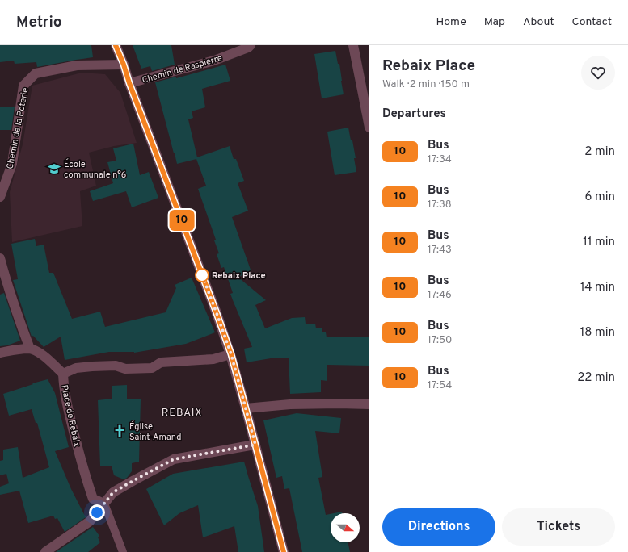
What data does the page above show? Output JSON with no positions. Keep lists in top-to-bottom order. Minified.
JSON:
{"streets":{"street":["Chemin de Raspierre","Chemin de la Poterie","Place de Rebaix"]},"districts":["REBAIX"],"places":{"school or university":["École communale n°6"],"other":["Rebaix Place"],"church":["Église Saint-Amand"]},"lines":["bus line 10"],"north":"right","page":{"header":"Metrio","nav":["Home","Map","About","Contact"],"on_map":"10","heading":[["Rebaix Place","Walk · 2 min · 150 m"],"Departures"],"list":[{"mark":"10","name":"Bus","note":"17:34","value":"2 min"},{"mark":"10","name":"Bus","note":"17:38","value":"6 min"},{"mark":"10","name":"Bus","note":"17:43","value":"11 min"},{"mark":"10","name":"Bus","note":"17:46","value":"14 min"},{"mark":"10","name":"Bus","note":"17:50","value":"18 min"},{"mark":"10","name":"Bus","note":"17:54","value":"22 min"}],"buttons":["Directions","Tickets"]}}
